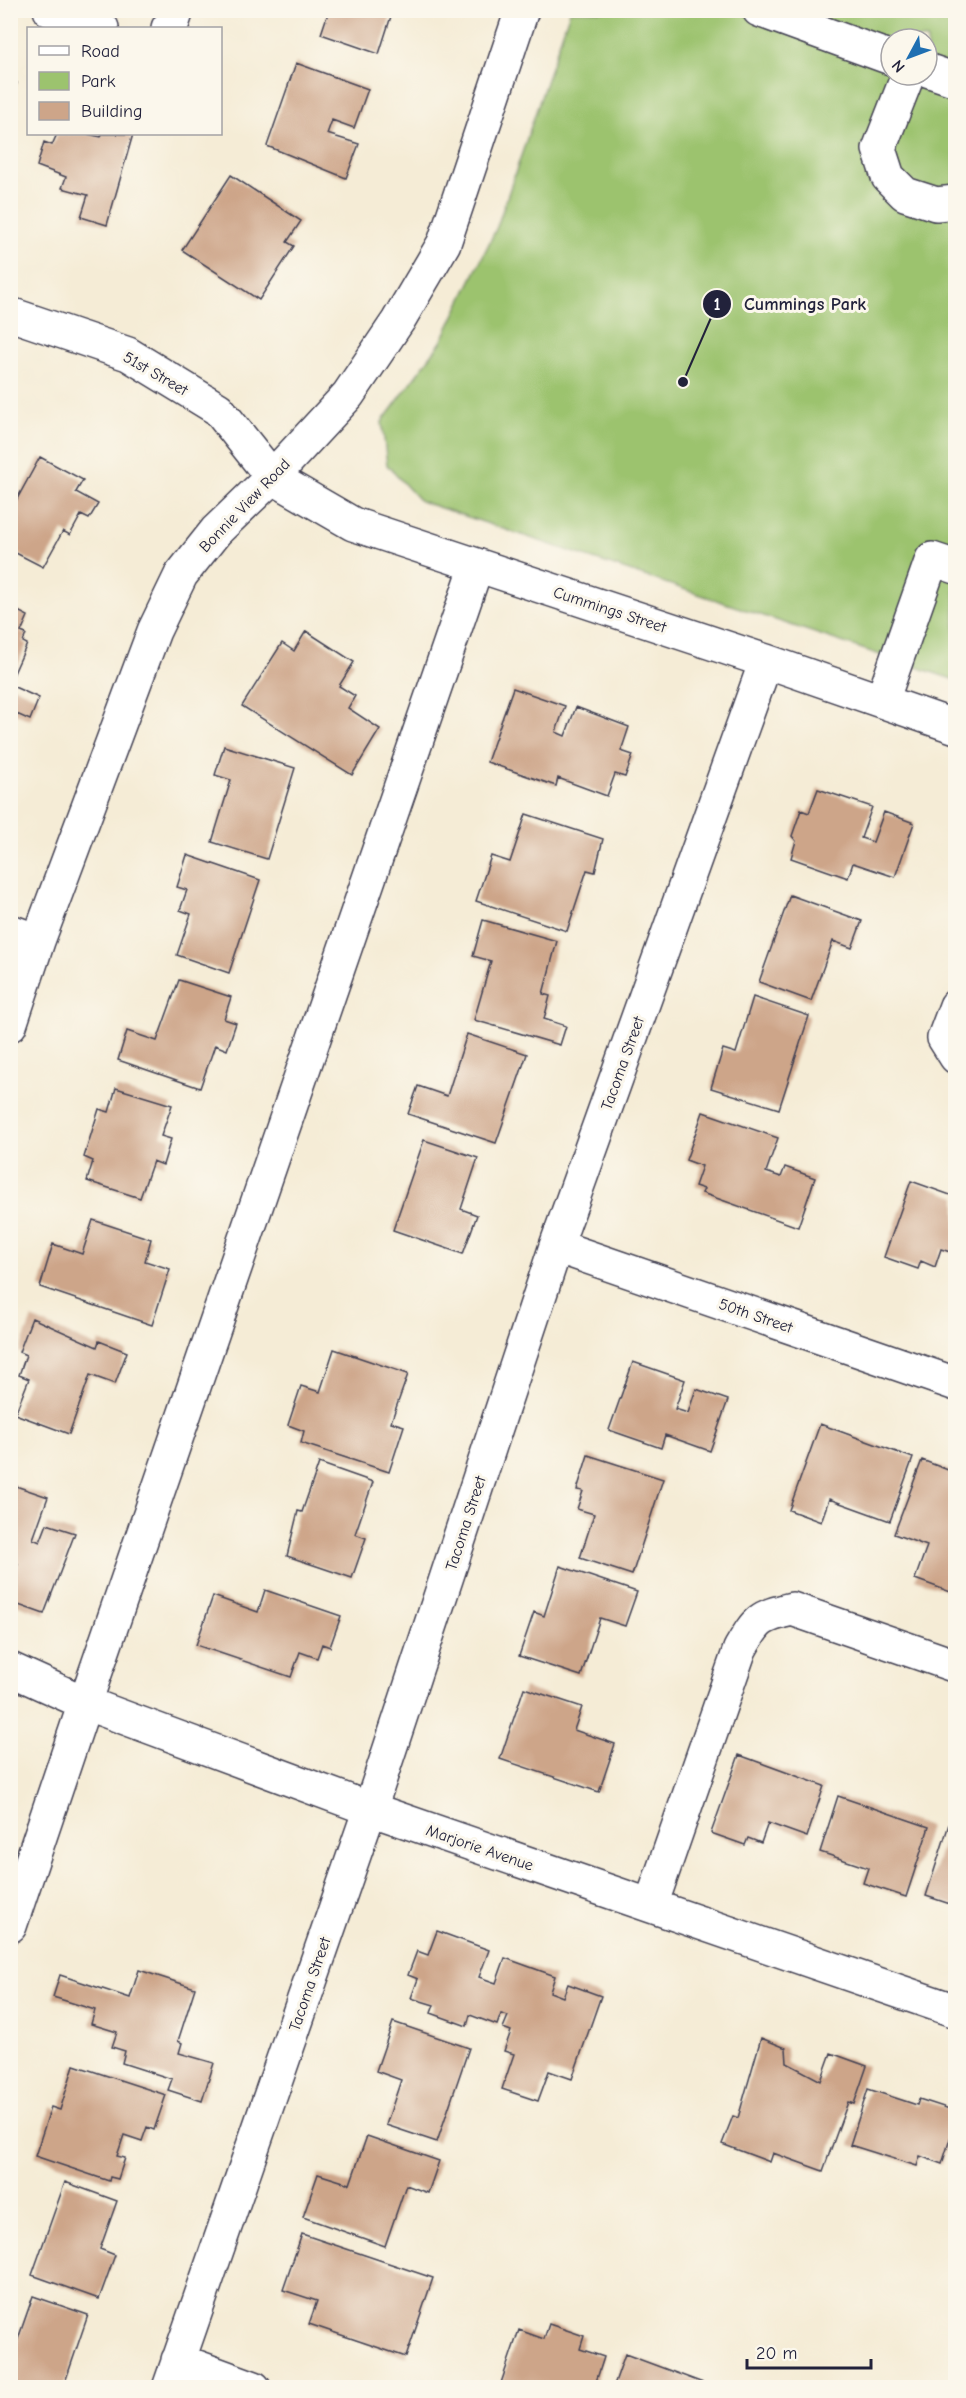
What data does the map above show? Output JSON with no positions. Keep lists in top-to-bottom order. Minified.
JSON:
{"streets":{"street":["51st Street","Bonnie View Road","Cummings Street","Tacoma Street","50th Street","Marjorie Avenue"]},"crossings":[["51st Street","Bonnie View Road"],["51st Street","Cummings Street"],["Bonnie View Road","Cummings Street"],["Cummings Street","Tacoma Street"],["Tacoma Street","50th Street"],["Tacoma Street","Marjorie Avenue"]],"places":["Cummings Park"],"legend":["Road","Park","Building"],"scale_bar":"20 m","north":"bottom left"}
